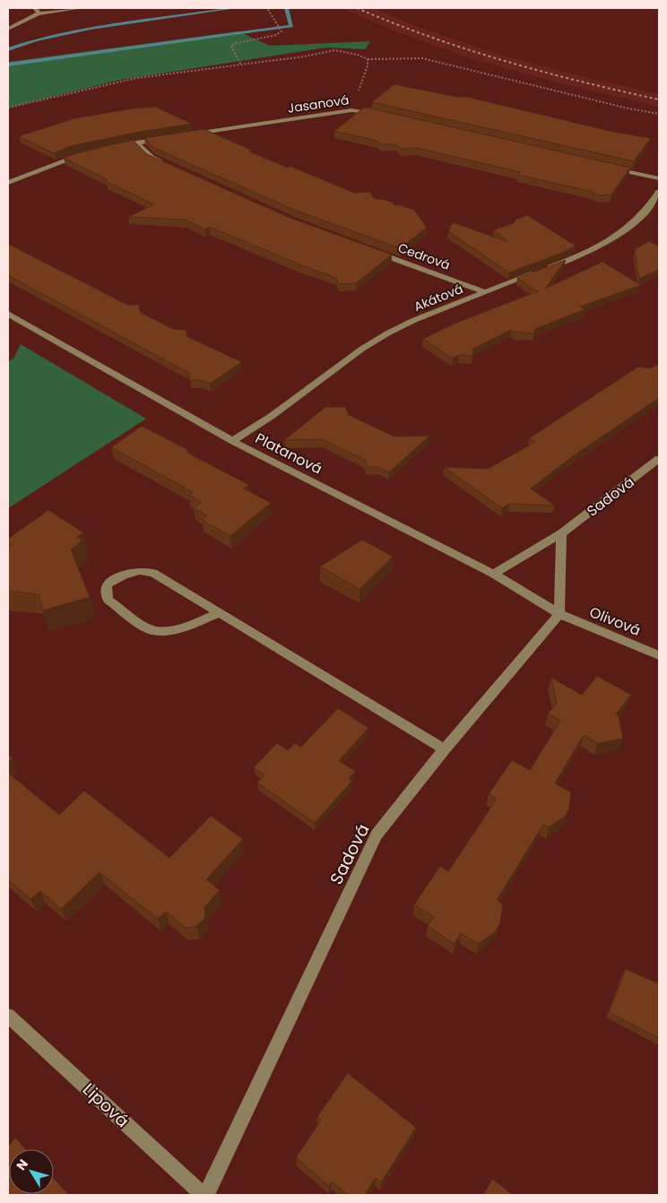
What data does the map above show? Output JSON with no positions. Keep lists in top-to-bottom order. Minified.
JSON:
{"streets":{"street":["Jasanová","Cedrová","Akátová","Platanová","Sadová","Olivová","Lipová"]},"crossings":[["Cedrová","Akátová"],["Akátová","Platanová"],["Platanová","Sadová"],["Platanová","Olivová"],["Sadová","Olivová"],["Sadová","Lipová"]],"north":"top left"}
